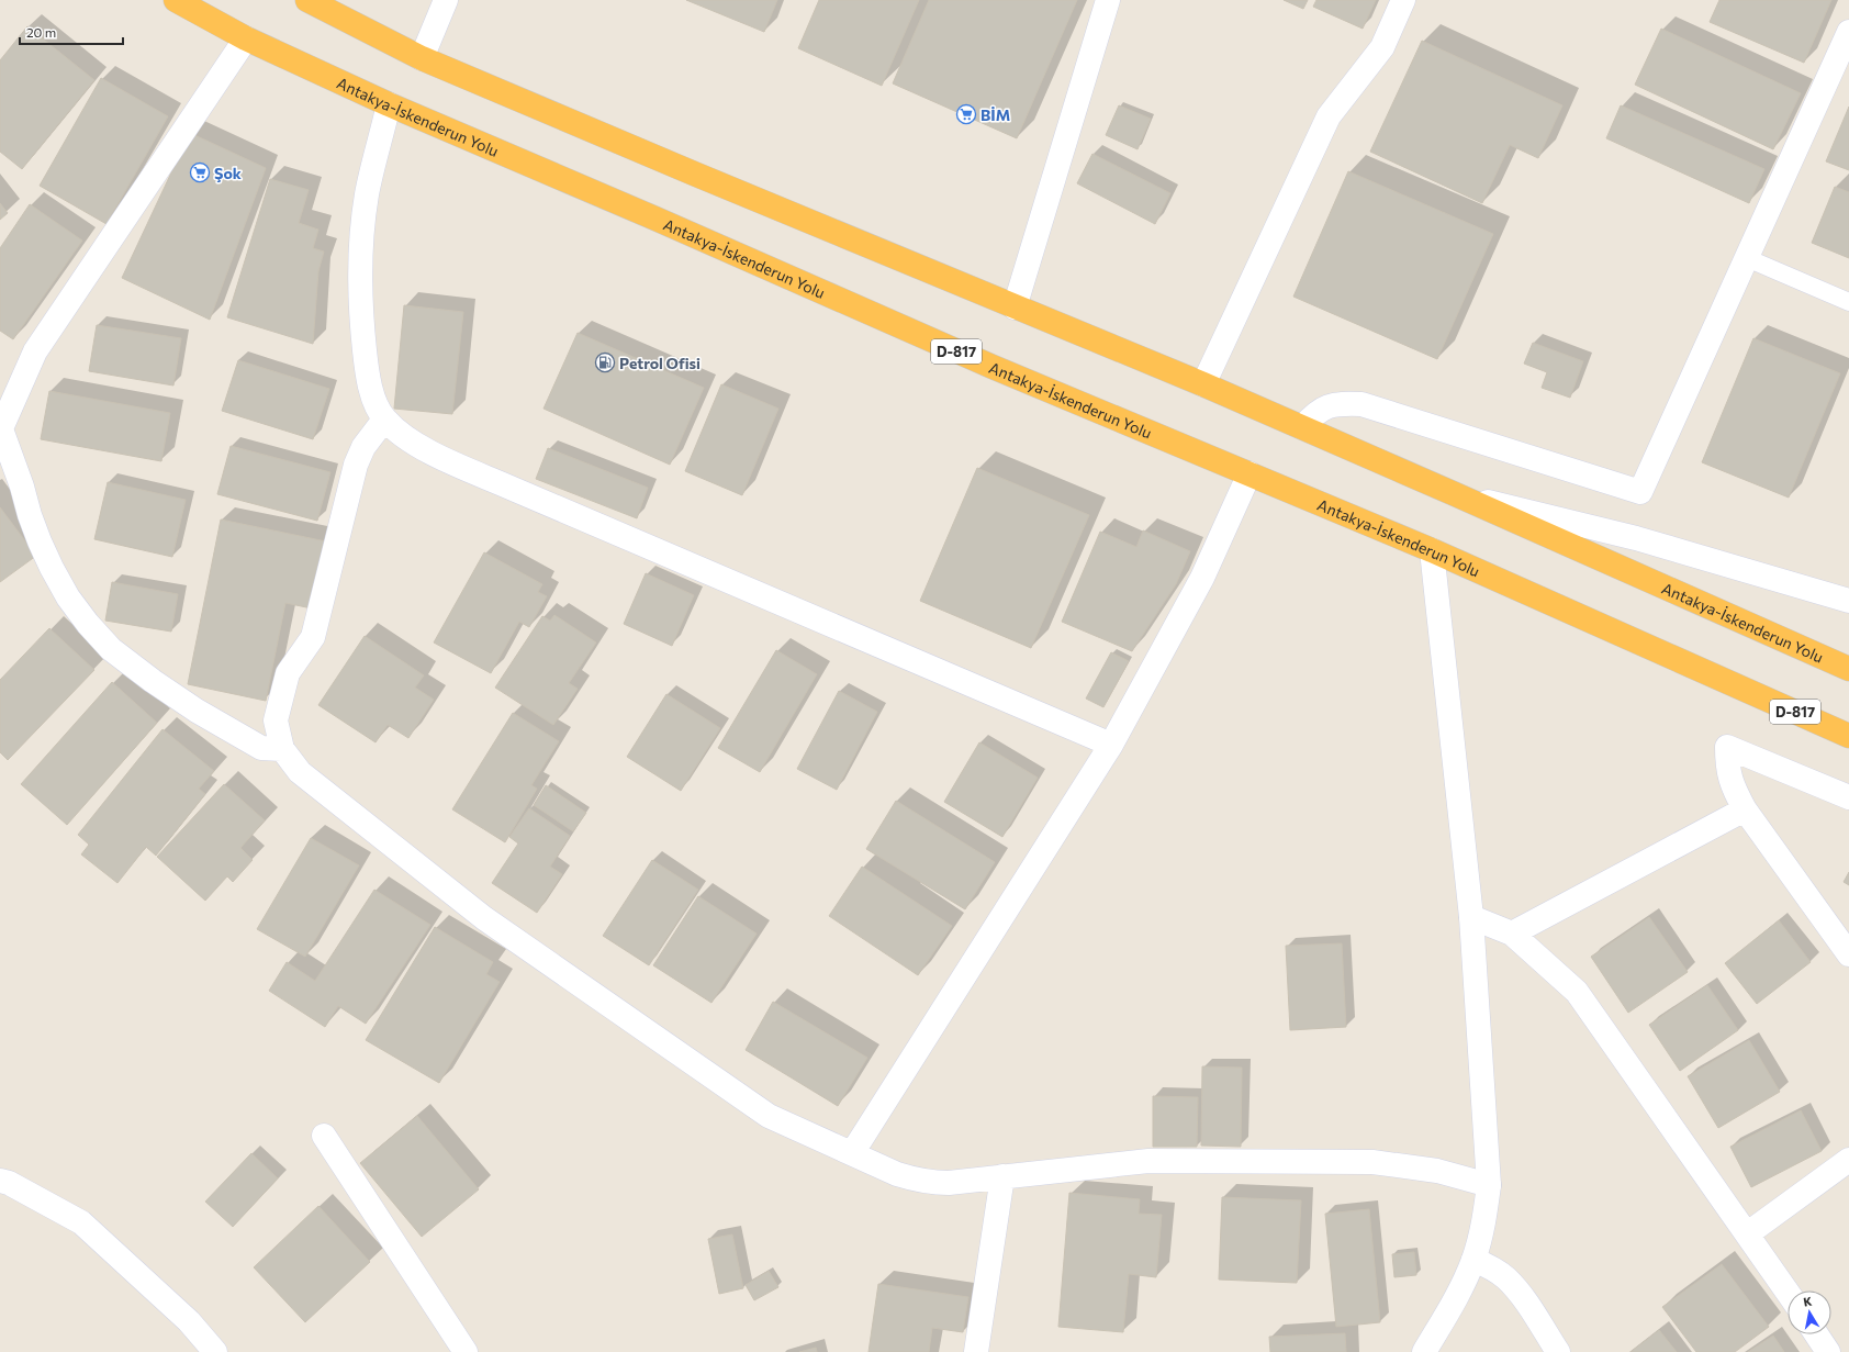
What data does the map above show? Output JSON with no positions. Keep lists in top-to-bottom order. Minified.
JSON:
{"streets":{"highway":["Antakya-İskenderun Yolu","D-817"]},"places":{"supermarket":["BİM","Şok"],"fuel station":["Petrol Ofisi"]},"scale_bar":"20 m","north":"top"}
